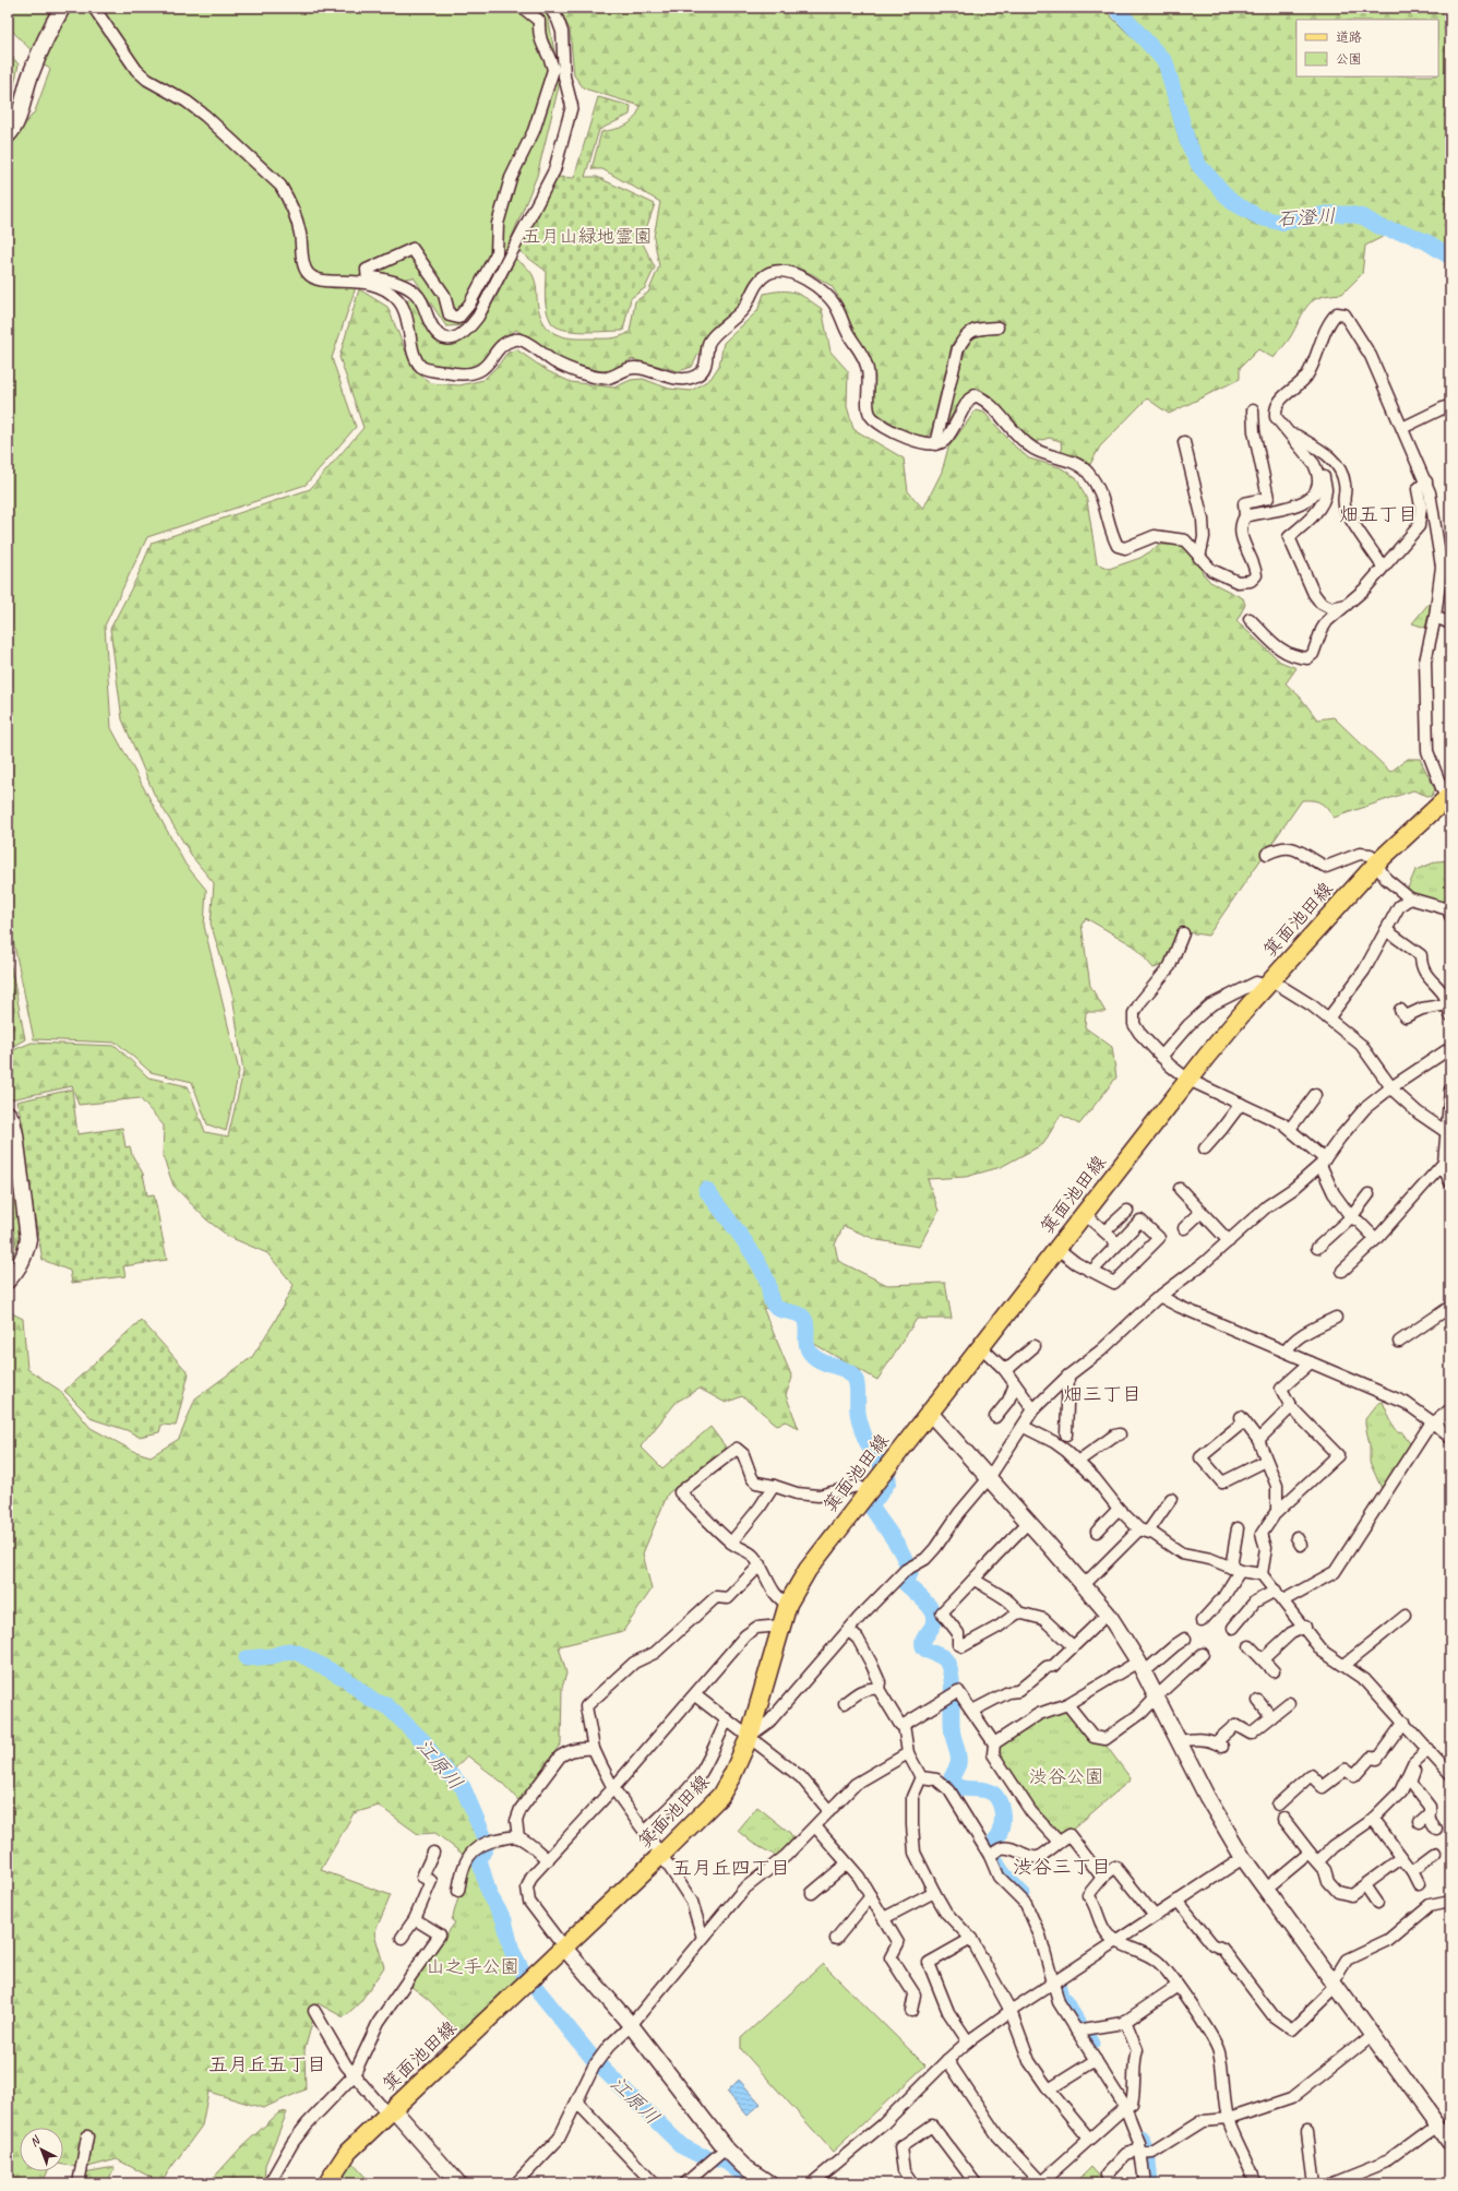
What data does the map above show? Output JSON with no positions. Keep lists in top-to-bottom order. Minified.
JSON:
{"streets":{"main road":["箕面池田線"]},"districts":["畑五丁目","畑三丁目","渋谷三丁目","五月丘四丁目","五月丘五丁目"],"water":["石澄川","江原川"],"parks":["五月山緑地霊園","渋谷公園","山之手公園"],"legend":["道路","公園"],"north":"top left"}
